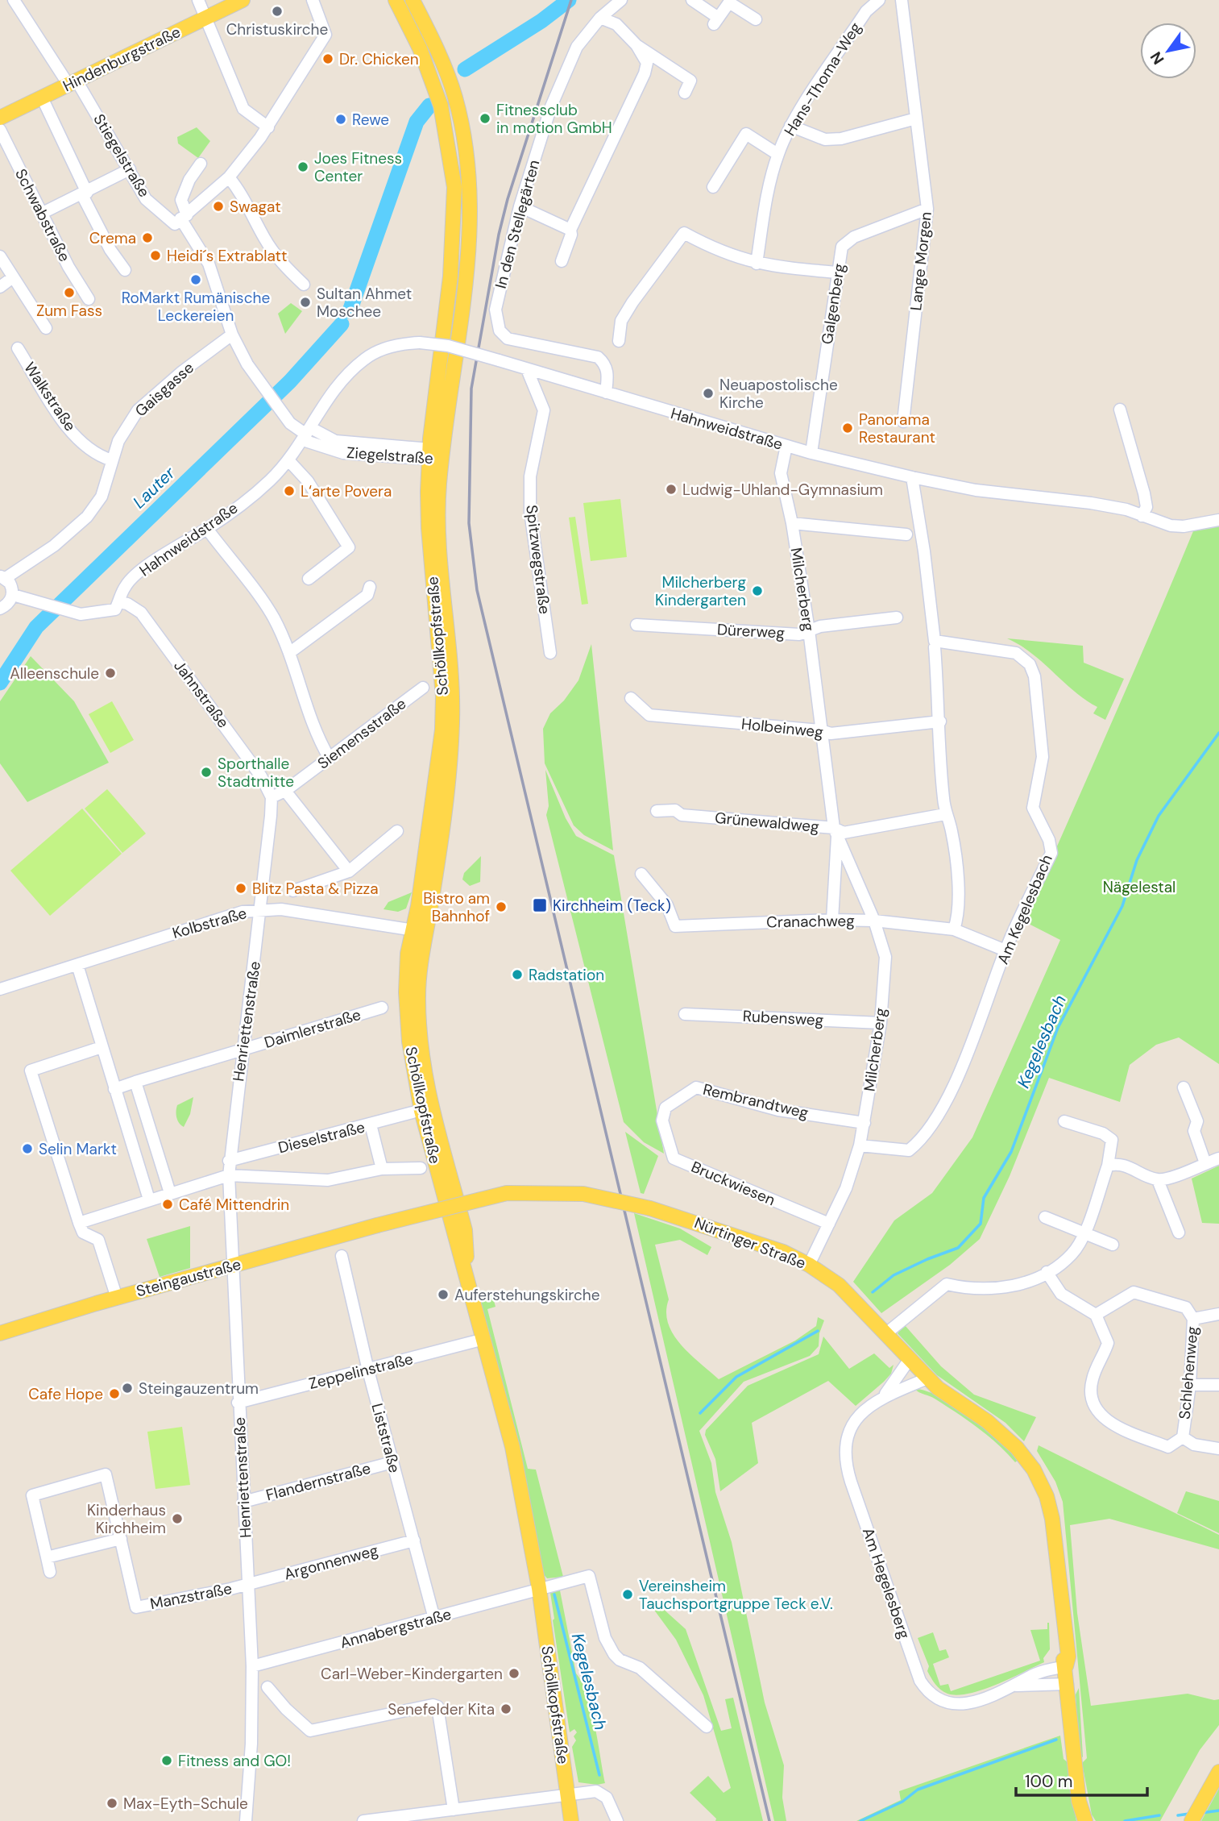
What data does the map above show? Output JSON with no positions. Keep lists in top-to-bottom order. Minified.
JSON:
{"streets":{"main road":["Hindenburgstraße","Schöllkopfstraße","Nürtinger Straße","Steingaustraße"],"street":["Hans-Thoma-Weg","Stiegelstraße","Schwabstraße","In den Stellegärten","Lange Morgen","Galgenberg","Gaisgasse","Walkstraße","Hahnweidstraße","Ziegelstraße","Spitzwegstraße","Milcherberg","Dürerweg","Jahnstraße","Holbeinweg","Siemensstraße","Grünewaldweg","Am Kegelesbach","Cranachweg","Kolbstraße","Rubensweg","Henriettenstraße","Daimlerstraße","Rembrandtweg","Dieselstraße","Bruckwiesen","Zeppelinstraße","Schlehenweg","Liststraße","Flandernstraße","Argonnenweg","Am Hegelesberg","Manzstraße","Annabergstraße"]},"crossings":[["Hindenburgstraße","Stiegelstraße"],["Stiegelstraße","Ziegelstraße"],["In den Stellegärten","Hahnweidstraße"],["Lange Morgen","Galgenberg"],["Galgenberg","Hahnweidstraße"],["Gaisgasse","Walkstraße"],["Gaisgasse","Ziegelstraße"],["Hahnweidstraße","Ziegelstraße"],["Hahnweidstraße","Spitzwegstraße"],["Hahnweidstraße","Milcherberg"],["Hahnweidstraße","Jahnstraße"],["Hahnweidstraße","Am Kegelesbach"],["Ziegelstraße","Schöllkopfstraße"],["Milcherberg","Dürerweg"],["Milcherberg","Holbeinweg"],["Milcherberg","Grünewaldweg"],["Milcherberg","Am Kegelesbach"],["Milcherberg","Cranachweg"],["Milcherberg","Rubensweg"],["Milcherberg","Rembrandtweg"],["Milcherberg","Bruckwiesen"],["Milcherberg","Nürtinger Straße"],["Schöllkopfstraße","Kolbstraße"],["Schöllkopfstraße","Zeppelinstraße"],["Schöllkopfstraße","Annabergstraße"],["Jahnstraße","Siemensstraße"],["Jahnstraße","Henriettenstraße"],["Siemensstraße","Henriettenstraße"],["Am Kegelesbach","Cranachweg"],["Kolbstraße","Henriettenstraße"],["Henriettenstraße","Daimlerstraße"],["Henriettenstraße","Dieselstraße"],["Henriettenstraße","Steingaustraße"],["Henriettenstraße","Zeppelinstraße"],["Henriettenstraße","Flandernstraße"],["Henriettenstraße","Argonnenweg"],["Henriettenstraße","Manzstraße"],["Henriettenstraße","Annabergstraße"],["Rembrandtweg","Bruckwiesen"],["Nürtinger Straße","Steingaustraße"],["Nürtinger Straße","Am Hegelesberg"],["Zeppelinstraße","Liststraße"],["Liststraße","Flandernstraße"],["Liststraße","Argonnenweg"],["Liststraße","Annabergstraße"],["Argonnenweg","Manzstraße"]],"water":["Lauter","Kegelesbach"],"parks":["Nägelestal"],"places":{"other":["Christuskirche","Dr. Chicken","Fitnessclub in motion GmbH","Rewe","Joes Fitness Center","Swagat","Crema","Heidi´s Extrablatt","RoMarkt Rumänische Leckereien","Zum Fass","Sultan Ahmet Moschee","Neuapostolische Kirche","Panorama Restaurant","Ludwig-Uhland-Gymnasium","L‘arte Povera","Milcherberg Kindergarten","Alleenschule","Sporthalle Stadtmitte","Blitz Pasta & Pizza","Bistro am Bahnhof","Radstation","Selin Markt","Café Mittendrin","Auferstehungskirche","Steingauzentrum","Cafe Hope","Kinderhaus Kirchheim","Vereinsheim Tauchsportgruppe Teck e.V.","Carl-Weber-Kindergarten","Senefelder Kita","Fitness and GO!","Max-Eyth-Schule"],"transit":["Kirchheim (Teck)"]},"scale_bar":"100 m","north":"bottom left"}
